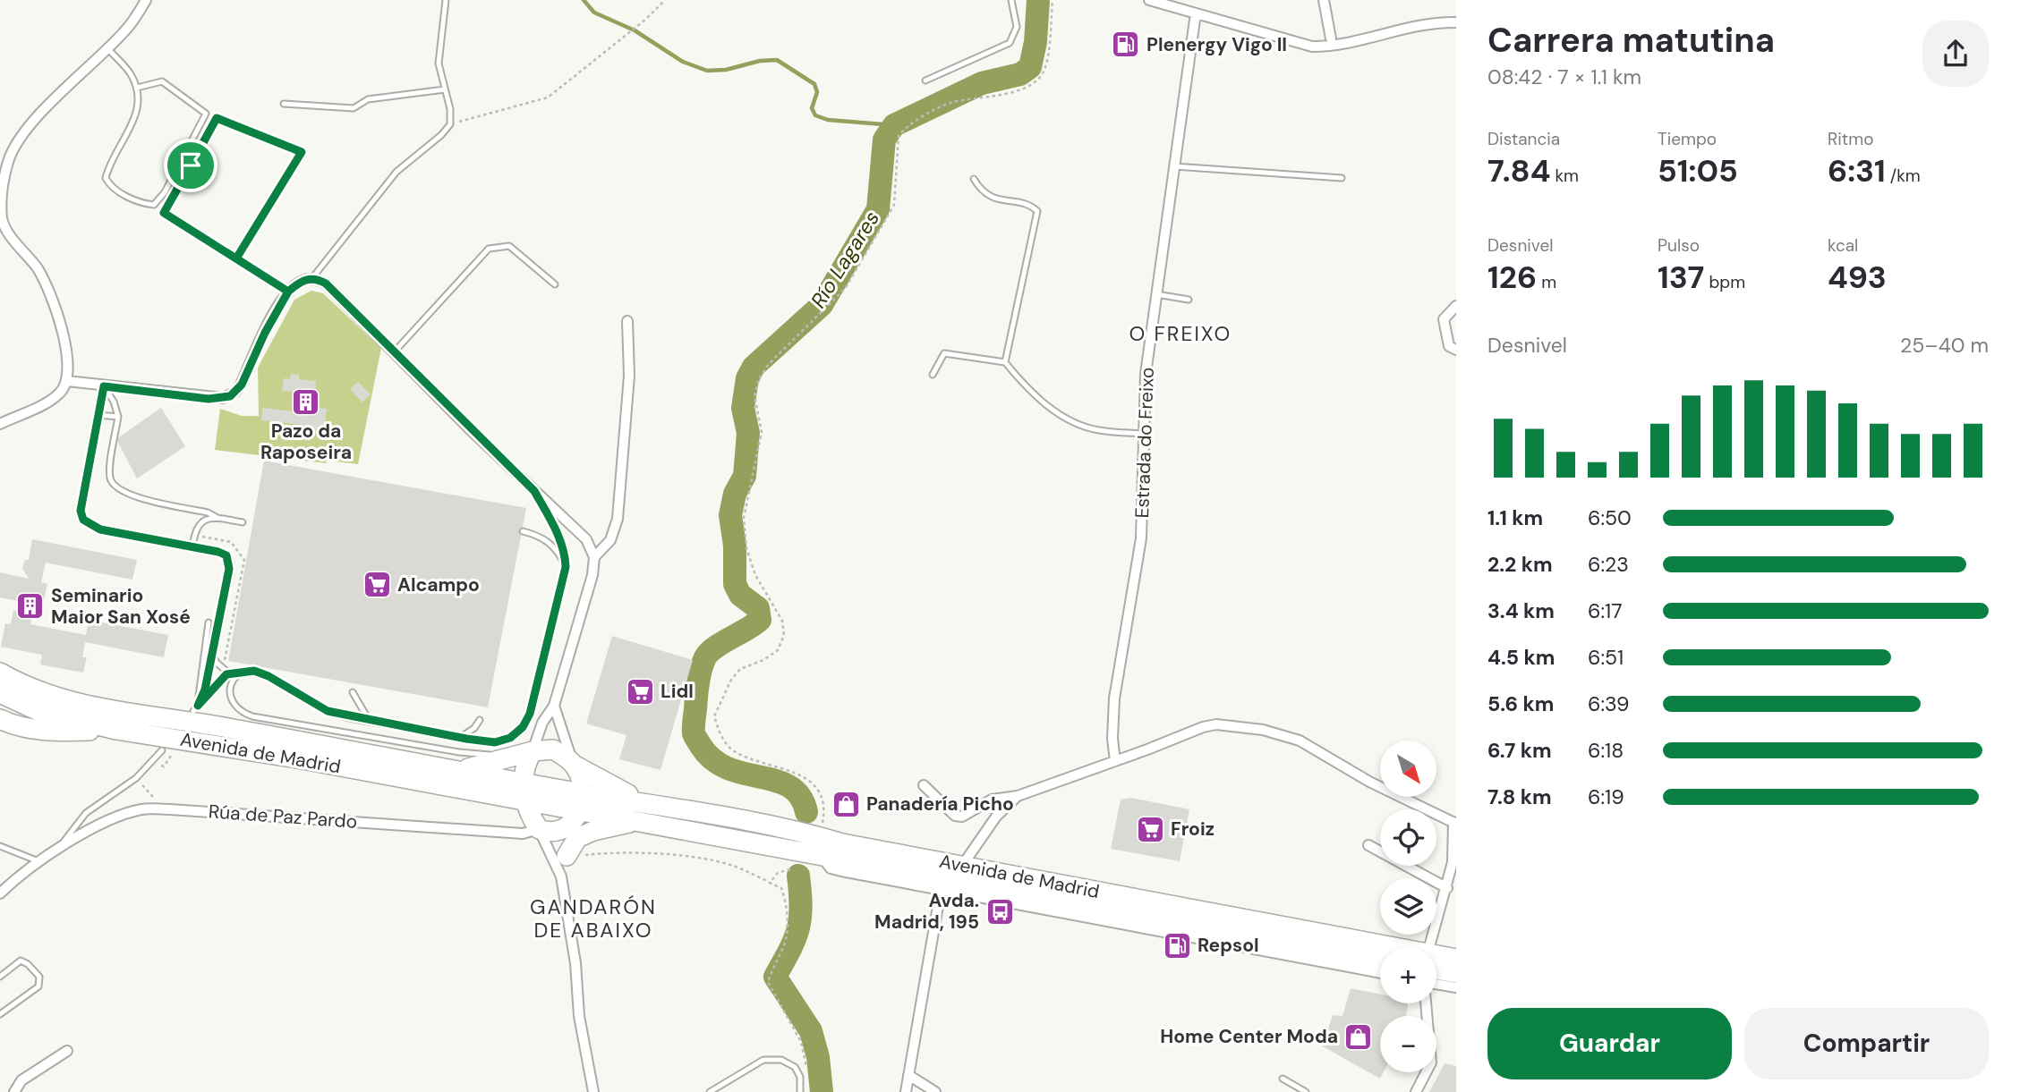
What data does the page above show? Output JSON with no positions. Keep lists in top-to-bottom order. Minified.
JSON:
{"streets":{"highway":["Avenida de Madrid"],"street":["Estrada do Freixo","Rúa de Paz Pardo"]},"crossings":[["Avenida de Madrid","Rúa de Paz Pardo"]],"districts":["O FREIXO","GANDARÓN DE ABAIXO"],"water":["Río Lagares"],"places":{"fuel station":["Plenergy Vigo II","Repsol"],"building":["Pazo da Raposeira","Seminario Maior San Xosé"],"supermarket":["Alcampo","Lidl","Froiz"],"shop":["Panadería Picho","Home Center Moda"],"bus stop":["Avda. Madrid, 195"]},"north":"bottom right","page":{"heading":["Carrera matutina","08:42 · 7 × 1.1 km"],"stats":[["Distancia","7.84 km"],["Tiempo","51:05"],["Ritmo","6:31 /km"],["Desnivel","126 m"],["Pulso","137 bpm"],["kcal","493"]],"chart":["Desnivel","25–40 m"],"list":[{"name":"1.1 km","note":"6:50"},{"name":"2.2 km","note":"6:23"},{"name":"3.4 km","note":"6:17"},{"name":"4.5 km","note":"6:51"},{"name":"5.6 km","note":"6:39"},{"name":"6.7 km","note":"6:18"},{"name":"7.8 km","note":"6:19"}],"map_buttons":["+","−"],"buttons":["Guardar","Compartir"]}}
